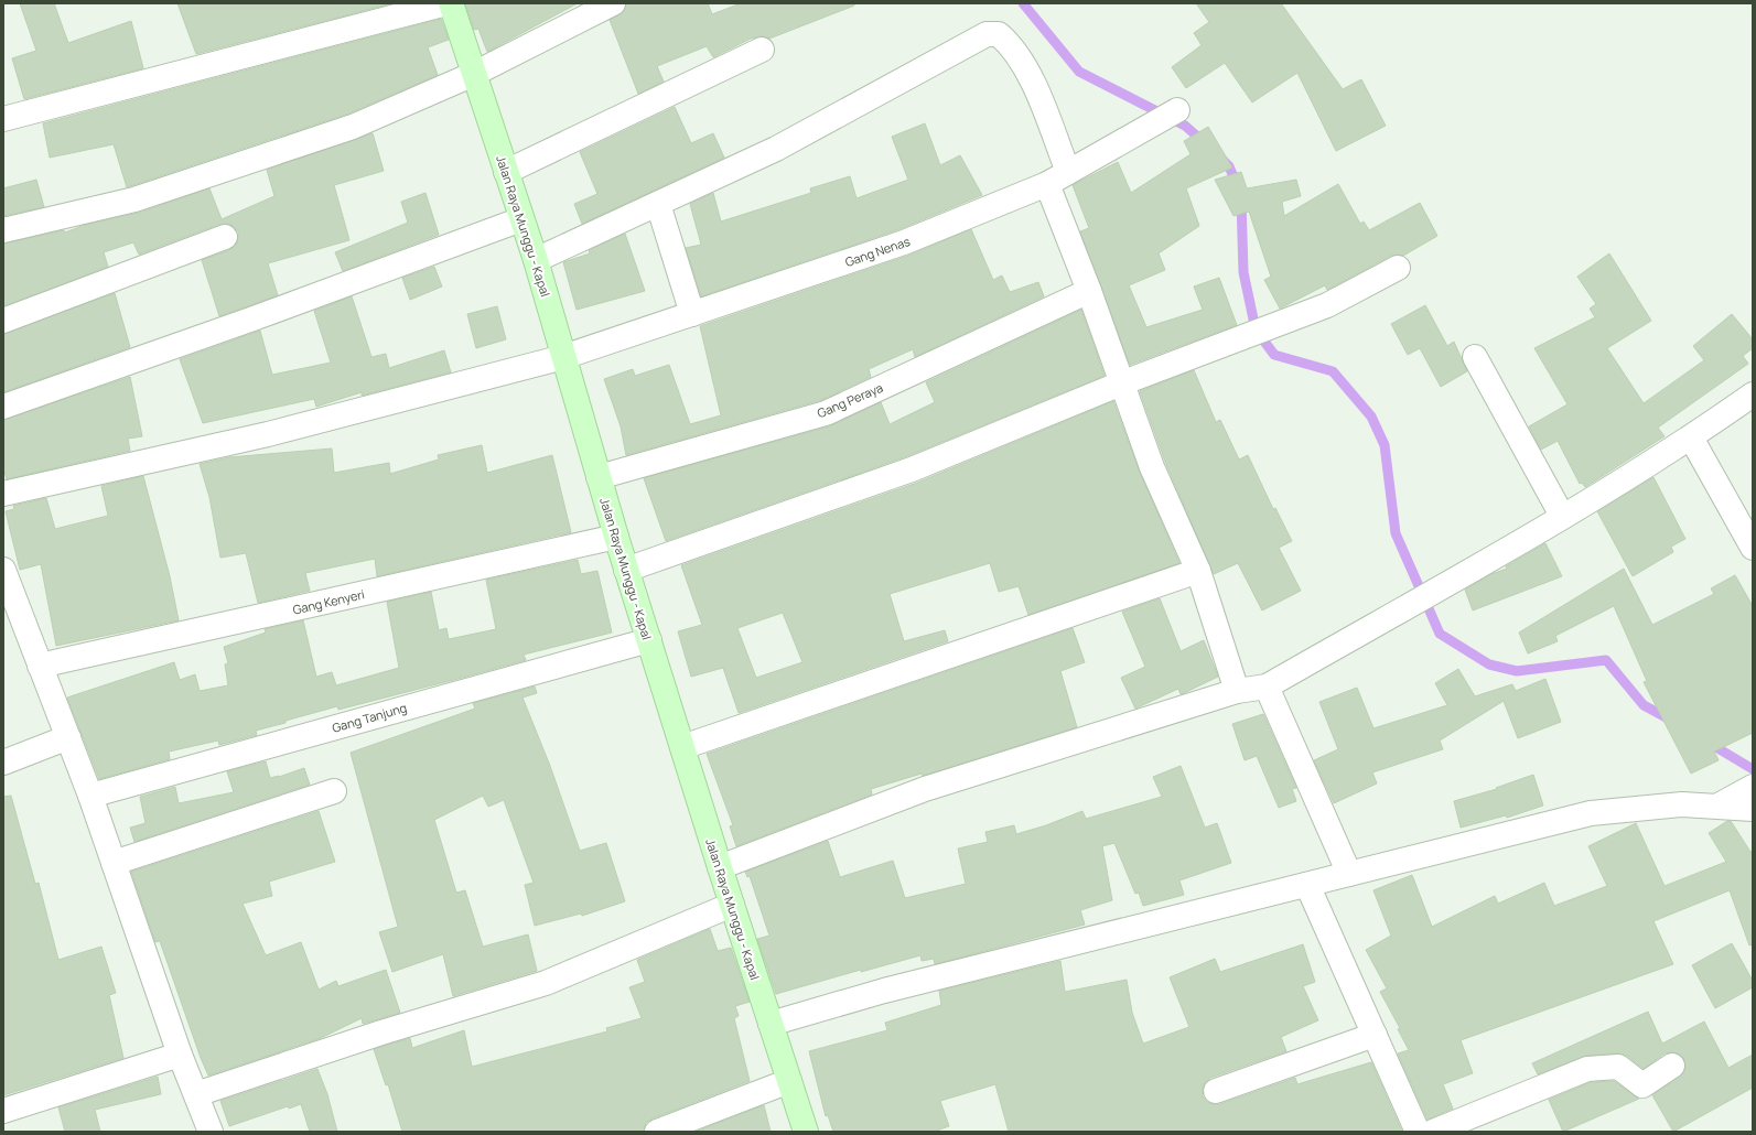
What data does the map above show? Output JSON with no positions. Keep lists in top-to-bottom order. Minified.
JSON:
{"streets":{"street":["Jalan Raya Munggu - Kapal","Gang Nenas","Gang Peraya","Gang Kenyeri","Gang Tanjung"]},"crossings":[["Jalan Raya Munggu - Kapal","Gang Nenas"],["Jalan Raya Munggu - Kapal","Gang Peraya"],["Jalan Raya Munggu - Kapal","Gang Kenyeri"],["Jalan Raya Munggu - Kapal","Gang Tanjung"]]}
